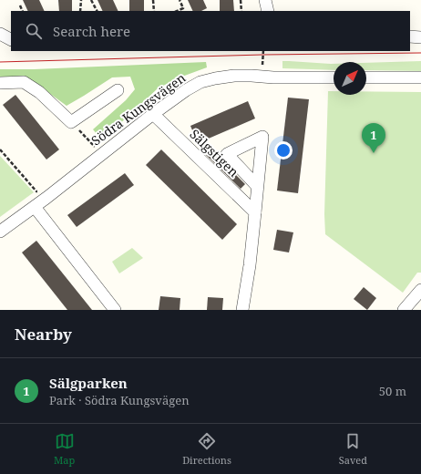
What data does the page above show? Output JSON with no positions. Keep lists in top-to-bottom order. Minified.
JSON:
{"streets":{"street":["Södra Kungsvägen","Sälgstigen"]},"crossings":[["Södra Kungsvägen","Sälgstigen"]],"north":"top right","page":{"search":"Search here","pins":"1","heading":"Nearby","list":[{"mark":"1","name":"Sälgparken","note":"Park · Södra Kungsvägen","value":"50 m"}],"nav":["Map","Directions","Saved"]}}
